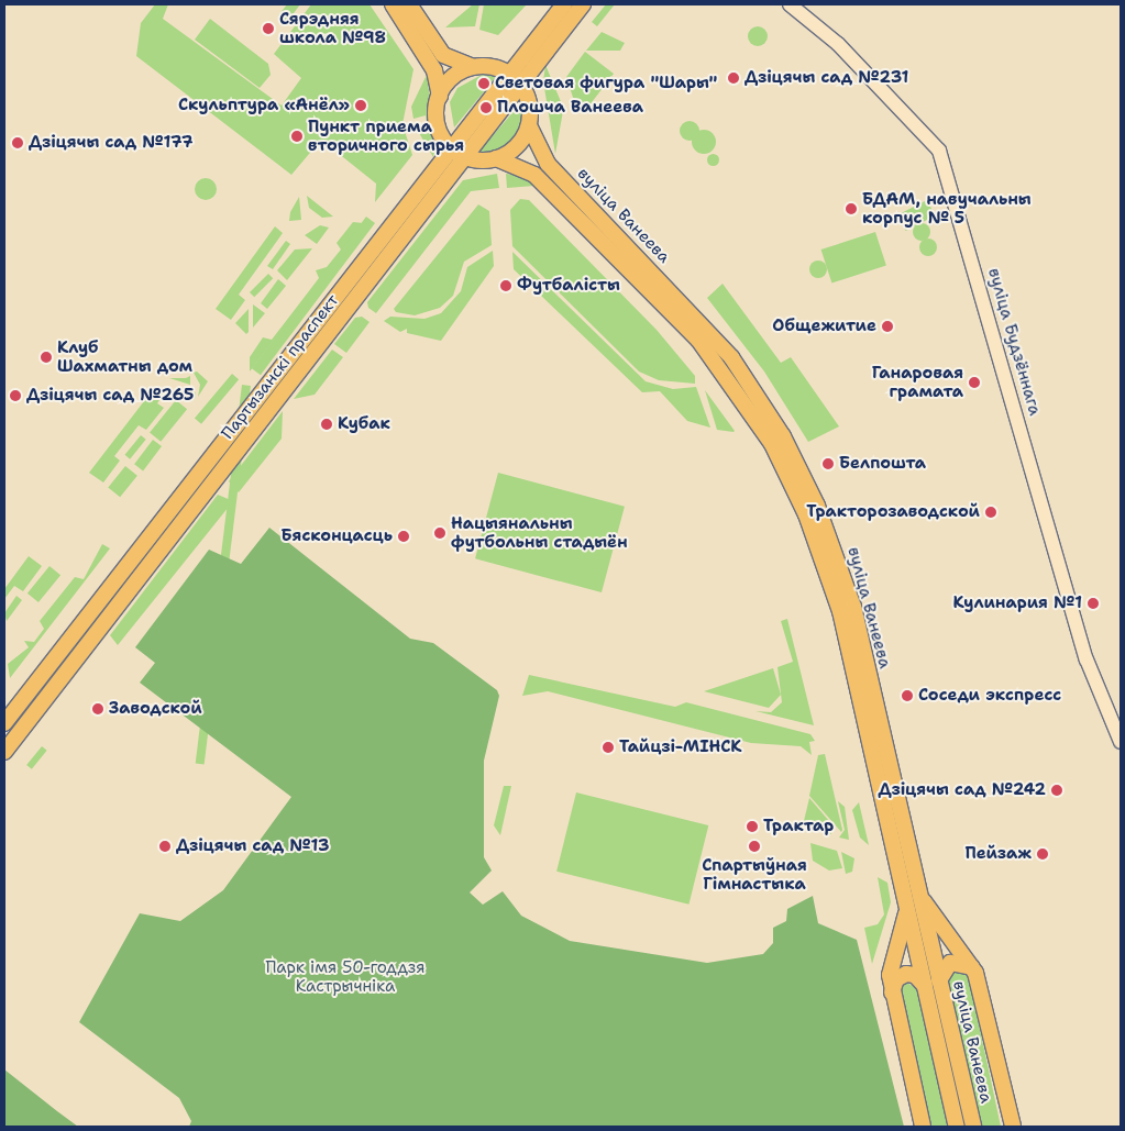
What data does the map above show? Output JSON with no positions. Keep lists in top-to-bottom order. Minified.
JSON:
{"streets":{"main road":["вуліца Ванеева","Партызанскі праспект"],"street":["вуліца Будзённага"]},"parks":["Парк імя 50-годдзя Кастрычніка"],"places":["Сярэдняя школа №98","Дзіцячы сад №231","Световая фигура \"Шары\"","Скульптура «Анёл»","Плошча Ванеева","Пункт приема вторичного сырья","Дзіцячы сад №177","БДАМ, навучальны корпус № 5","Футбалісты","Общежитие","Клуб Шахматны дом","Ганаровая грамата","Дзіцячы сад №265","Кубак","Белпошта","Тракторозаводской","Нацыянальны футбольны стадыён","Бясконцасць","Кулинария №1","Соседи экспресс","Заводской","Тайцзі-МІНСК","Дзіцячы сад №242","Трактар","Дзіцячы сад №13","Спартыўная Гімнастыка","Пейзаж"]}
